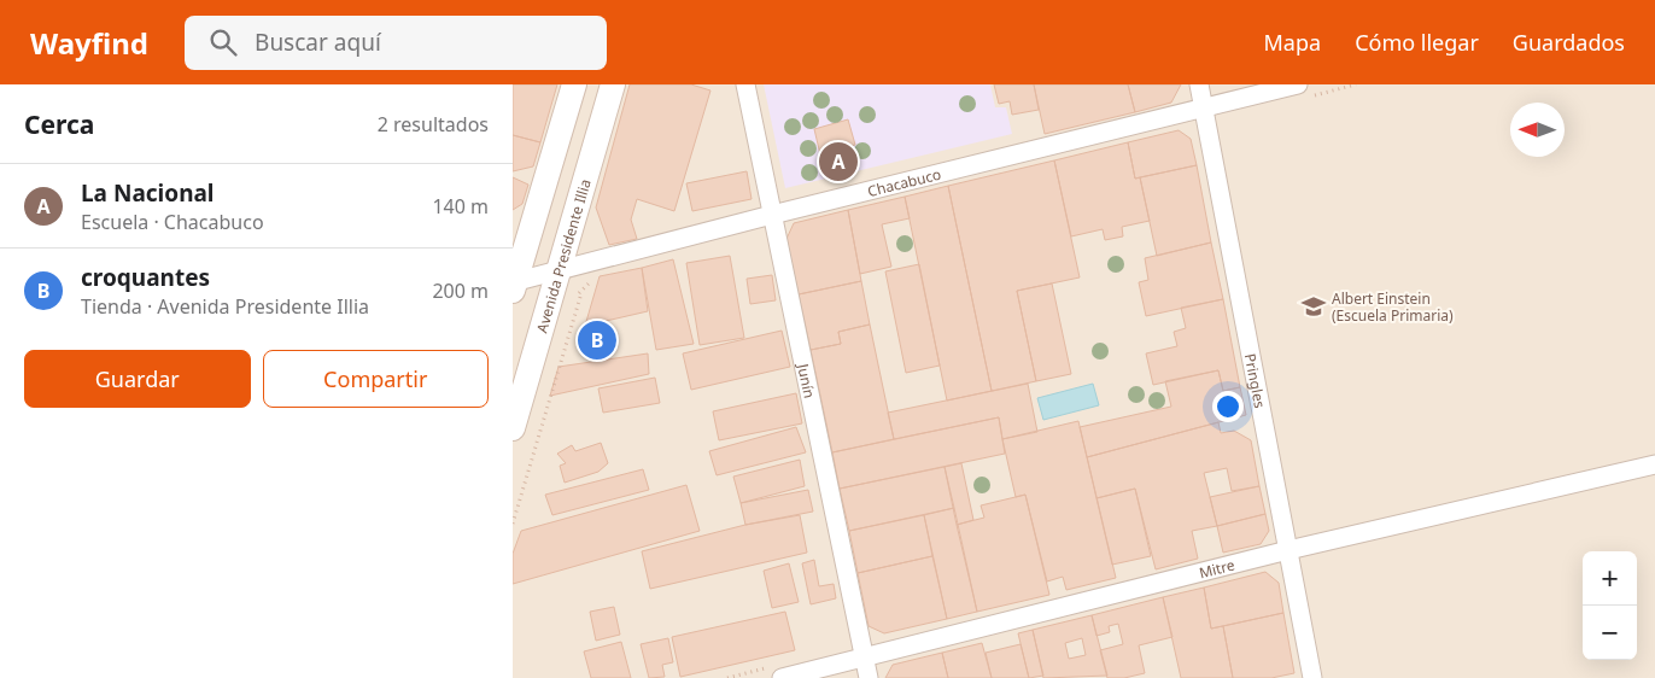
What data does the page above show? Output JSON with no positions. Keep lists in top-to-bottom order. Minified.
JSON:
{"streets":{"street":["Chacabuco","Avenida Presidente Illia","Junín","Pringles","Mitre"]},"crossings":[["Chacabuco","Avenida Presidente Illia"],["Chacabuco","Junín"],["Chacabuco","Pringles"],["Junín","Mitre"],["Pringles","Mitre"]],"places":{"school or university":["Albert Einstein (Escuela Primaria)"]},"north":"left","page":{"header":"Wayfind","search":"Buscar aquí","nav":["Mapa","Cómo llegar","Guardados"],"heading":["Cerca","2 resultados"],"pins":["A","B"],"list":[{"mark":"A","name":"La Nacional","note":"Escuela · Chacabuco","value":"140 m"},{"mark":"B","name":"croquantes","note":"Tienda · Avenida Presidente Illia","value":"200 m"}],"buttons":["Guardar","Compartir"],"map_buttons":["+","−"]}}
